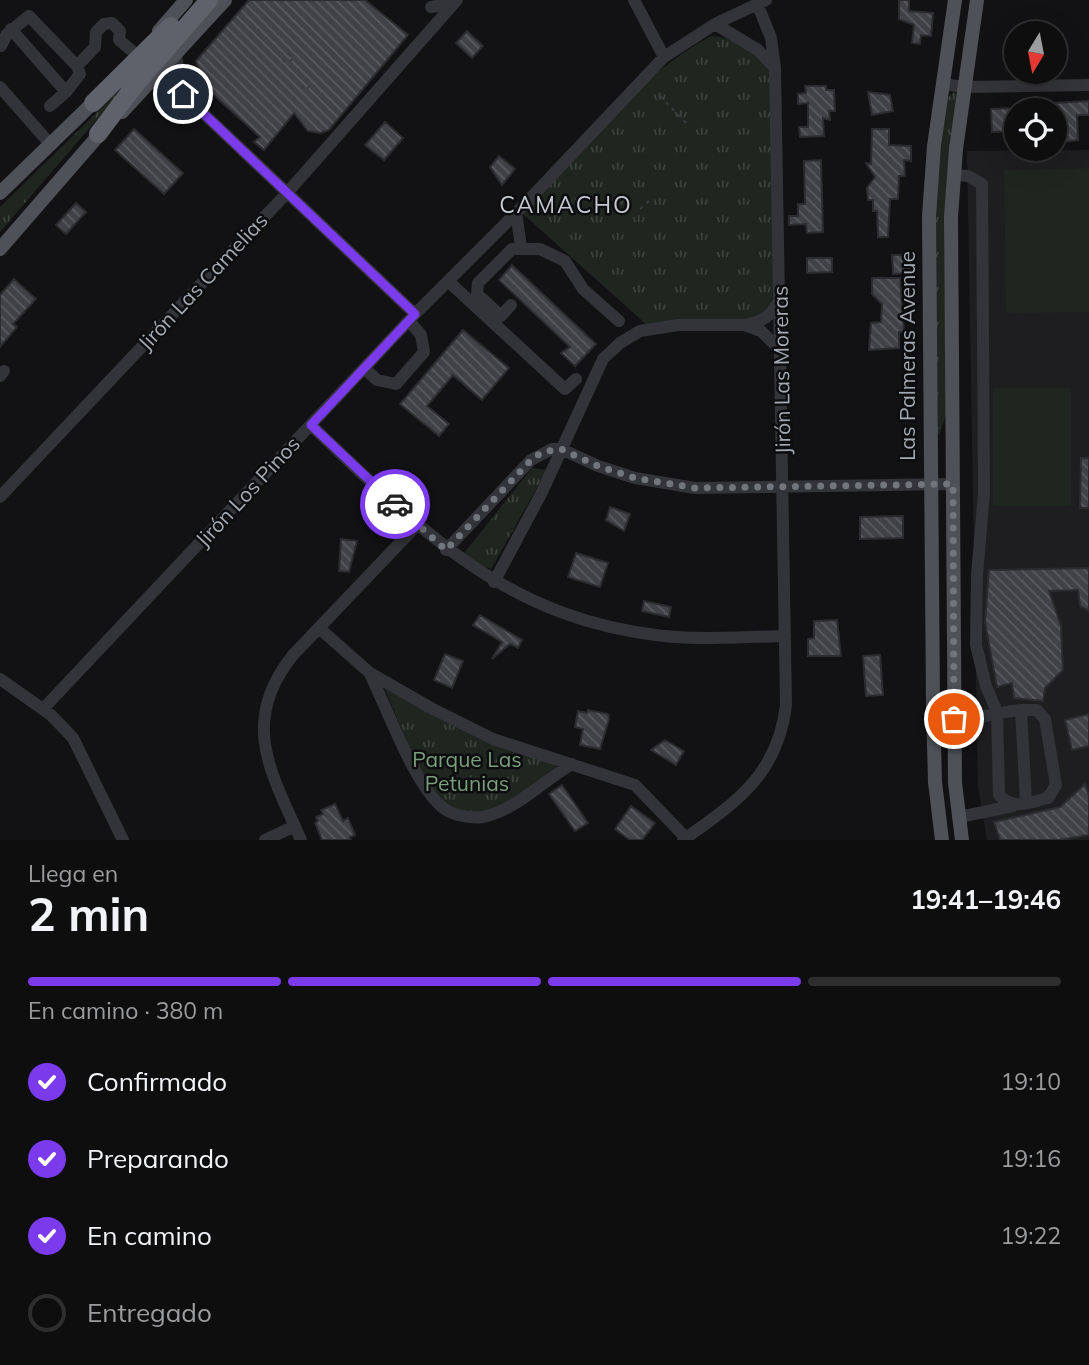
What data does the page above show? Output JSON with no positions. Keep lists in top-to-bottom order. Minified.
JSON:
{"streets":{"main road":["Las Palmeras Avenue"],"street":["Jirón Las Camelias","Jirón Las Moreras","Jirón Los Pinos"]},"crossings":[["Jirón Las Moreras","Jirón Los Pinos"]],"districts":["CAMACHO"],"parks":["Parque Las Petunias"],"north":"bottom","page":{"heading":["2 min","Llega en","19:41–19:46"],"bar":"En camino · 380 m","list":[["Confirmado","19:10"],["Preparando","19:16"],["En camino","19:22"],"Entregado"]}}
